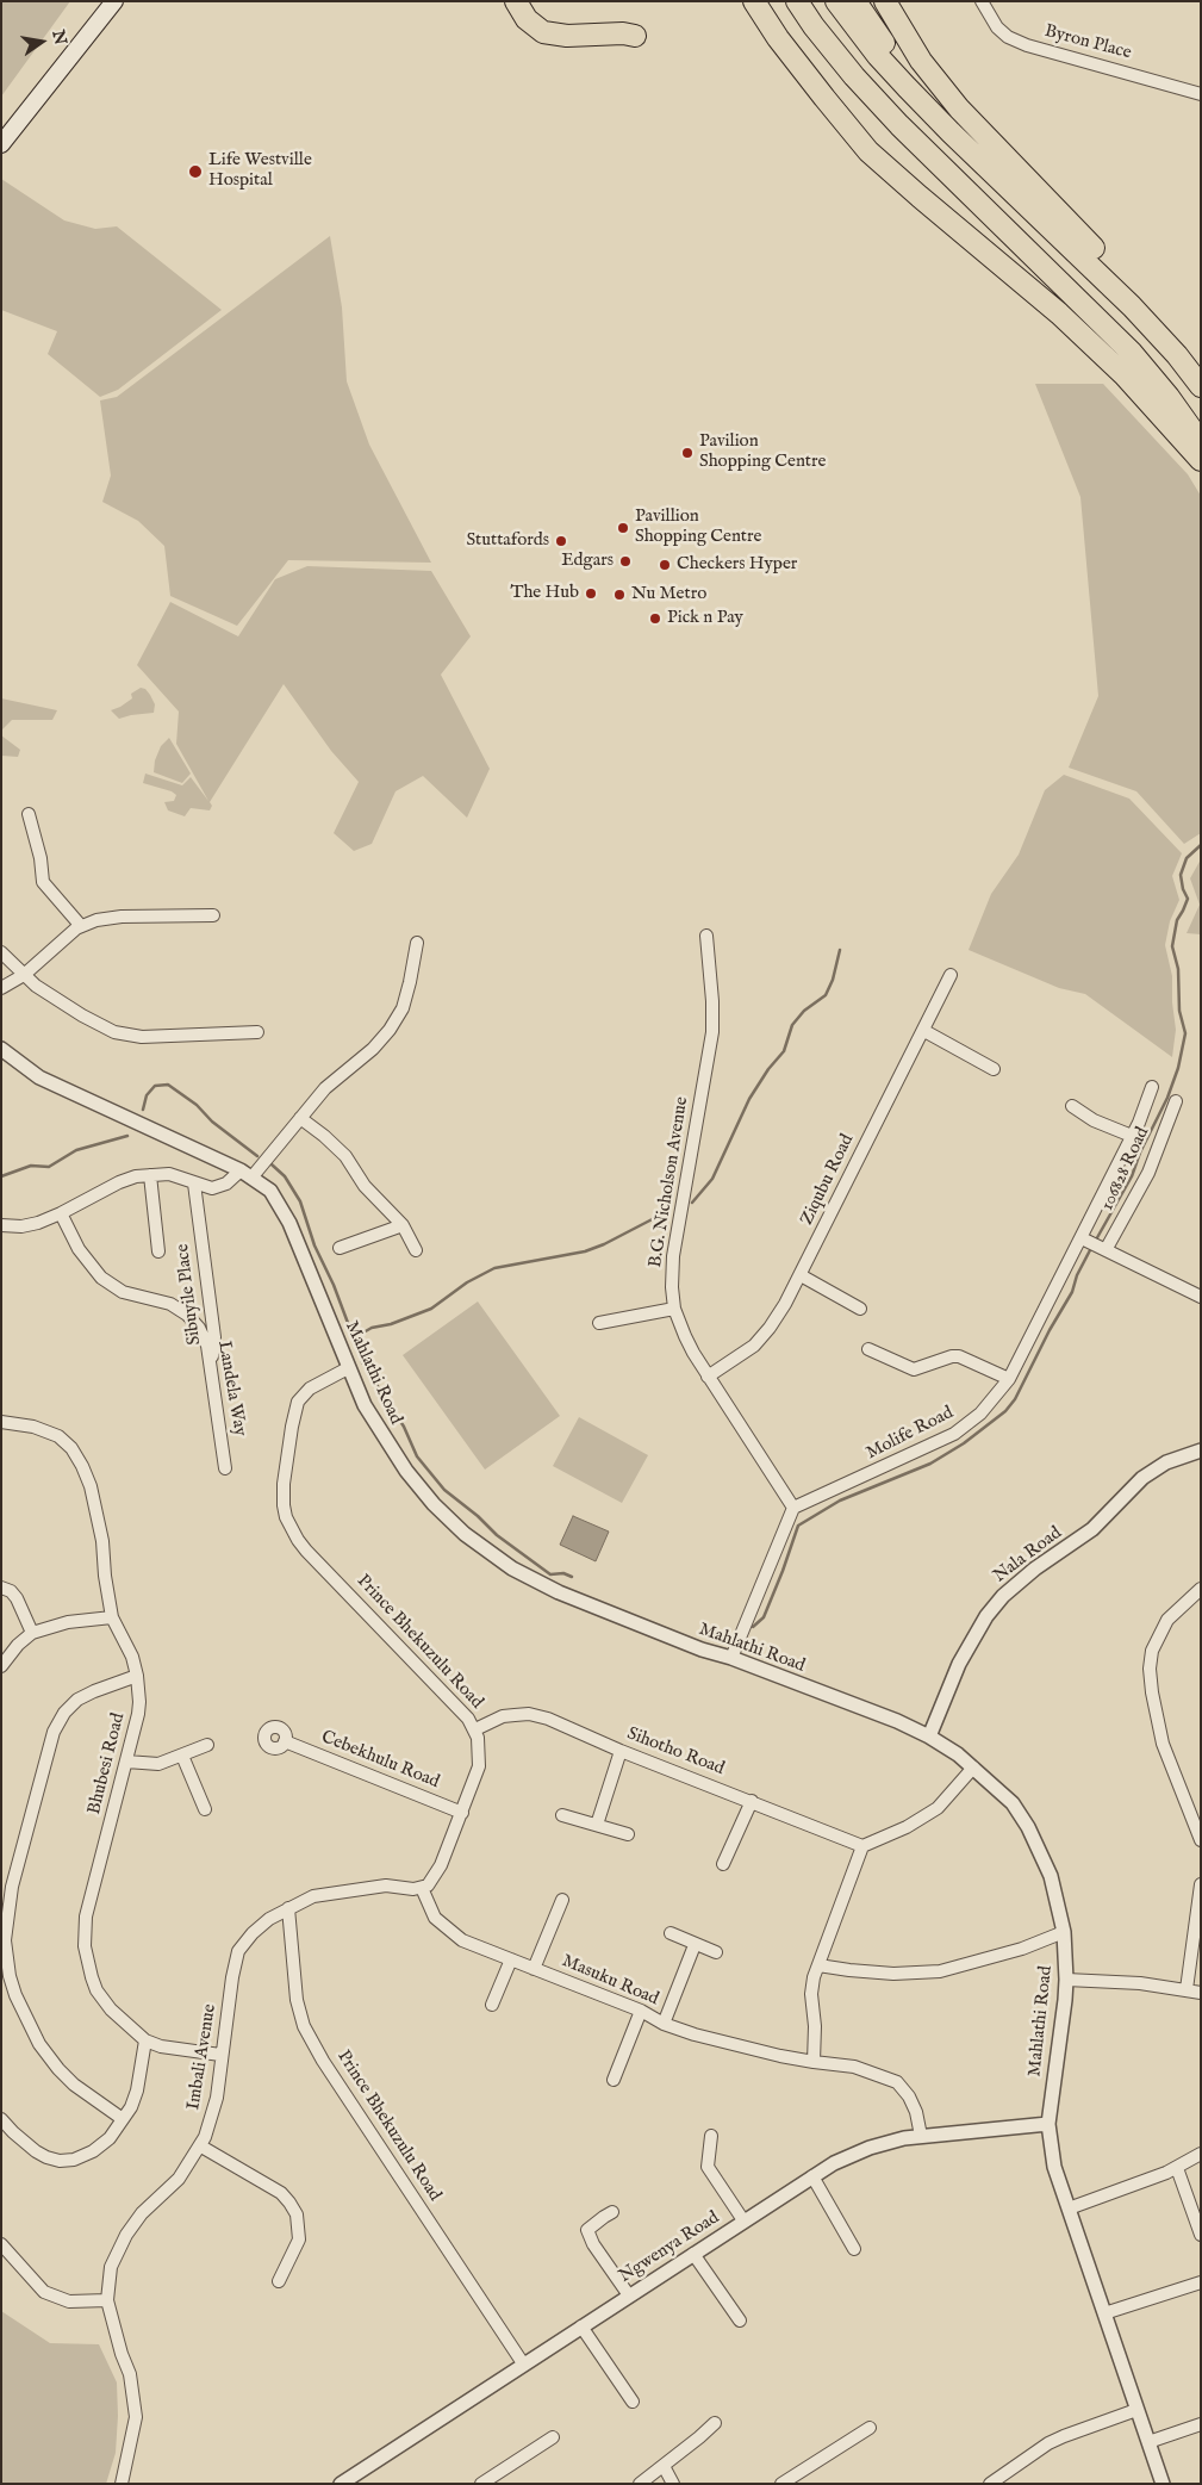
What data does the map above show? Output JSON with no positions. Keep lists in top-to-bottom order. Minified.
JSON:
{"streets":{"street":["Byron Place","106828 Road","Ziqubu Road","B.G. Nicholson Avenue","Sibuyile Place","Mahlathi Road","Landela Way","Molife Road","Nala Road","Prince Bhekuzulu Road","Sihotho Road","Cebekhulu Road","Bhubesi Road","Masuku Road","Imbali Avenue","Ngwenya Road"]},"crossings":[["Ziqubu Road","B.G. Nicholson Avenue"],["B.G. Nicholson Avenue","Molife Road"],["Sibuyile Place","Landela Way"],["Mahlathi Road","Nala Road"],["Mahlathi Road","Prince Bhekuzulu Road"],["Mahlathi Road","Ngwenya Road"],["Prince Bhekuzulu Road","Sihotho Road"],["Prince Bhekuzulu Road","Cebekhulu Road"],["Prince Bhekuzulu Road","Masuku Road"],["Prince Bhekuzulu Road","Imbali Avenue"],["Prince Bhekuzulu Road","Ngwenya Road"],["Bhubesi Road","Imbali Avenue"],["Masuku Road","Ngwenya Road"]],"places":["Life Westville Hospital","Pavilion Shopping Centre","Pavillion Shopping Centre","Stuttafords","Edgars","Checkers Hyper","The Hub","Nu Metro","Pick n Pay"],"north":"right"}
